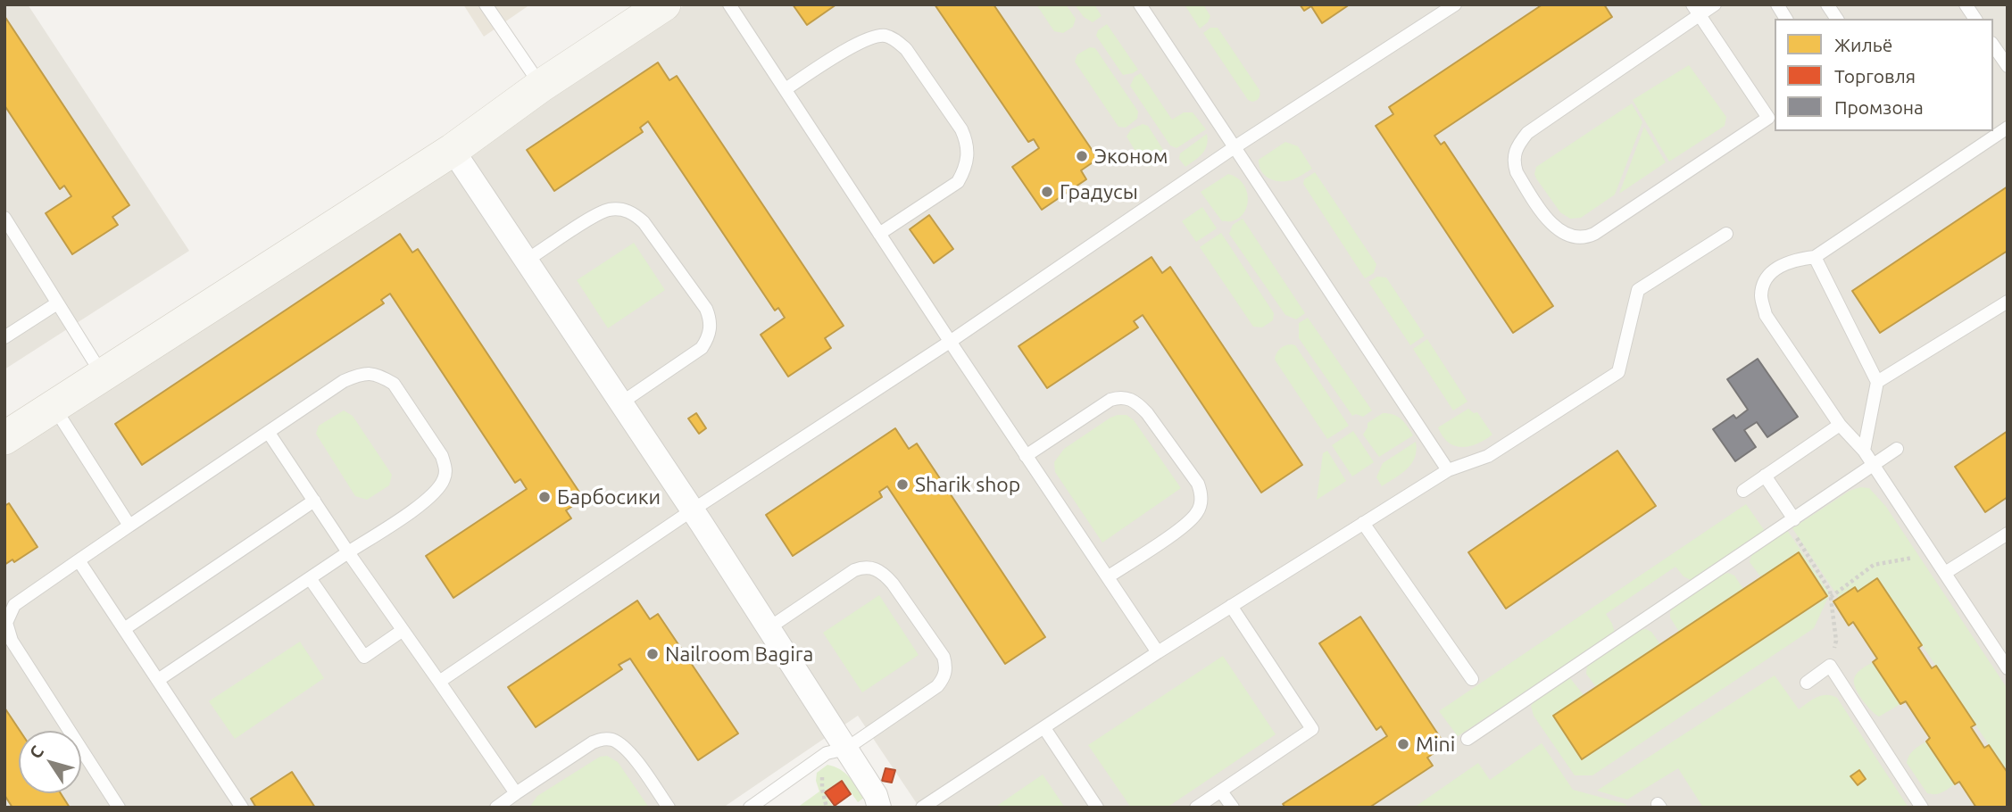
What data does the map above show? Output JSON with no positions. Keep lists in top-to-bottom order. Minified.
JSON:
{"places":["Эконом","Градусы","Sharik shop","Барбосики","Nailroom Bagira","Mini"],"legend":["Жильё","Торговля","Промзона"],"north":"top left"}
